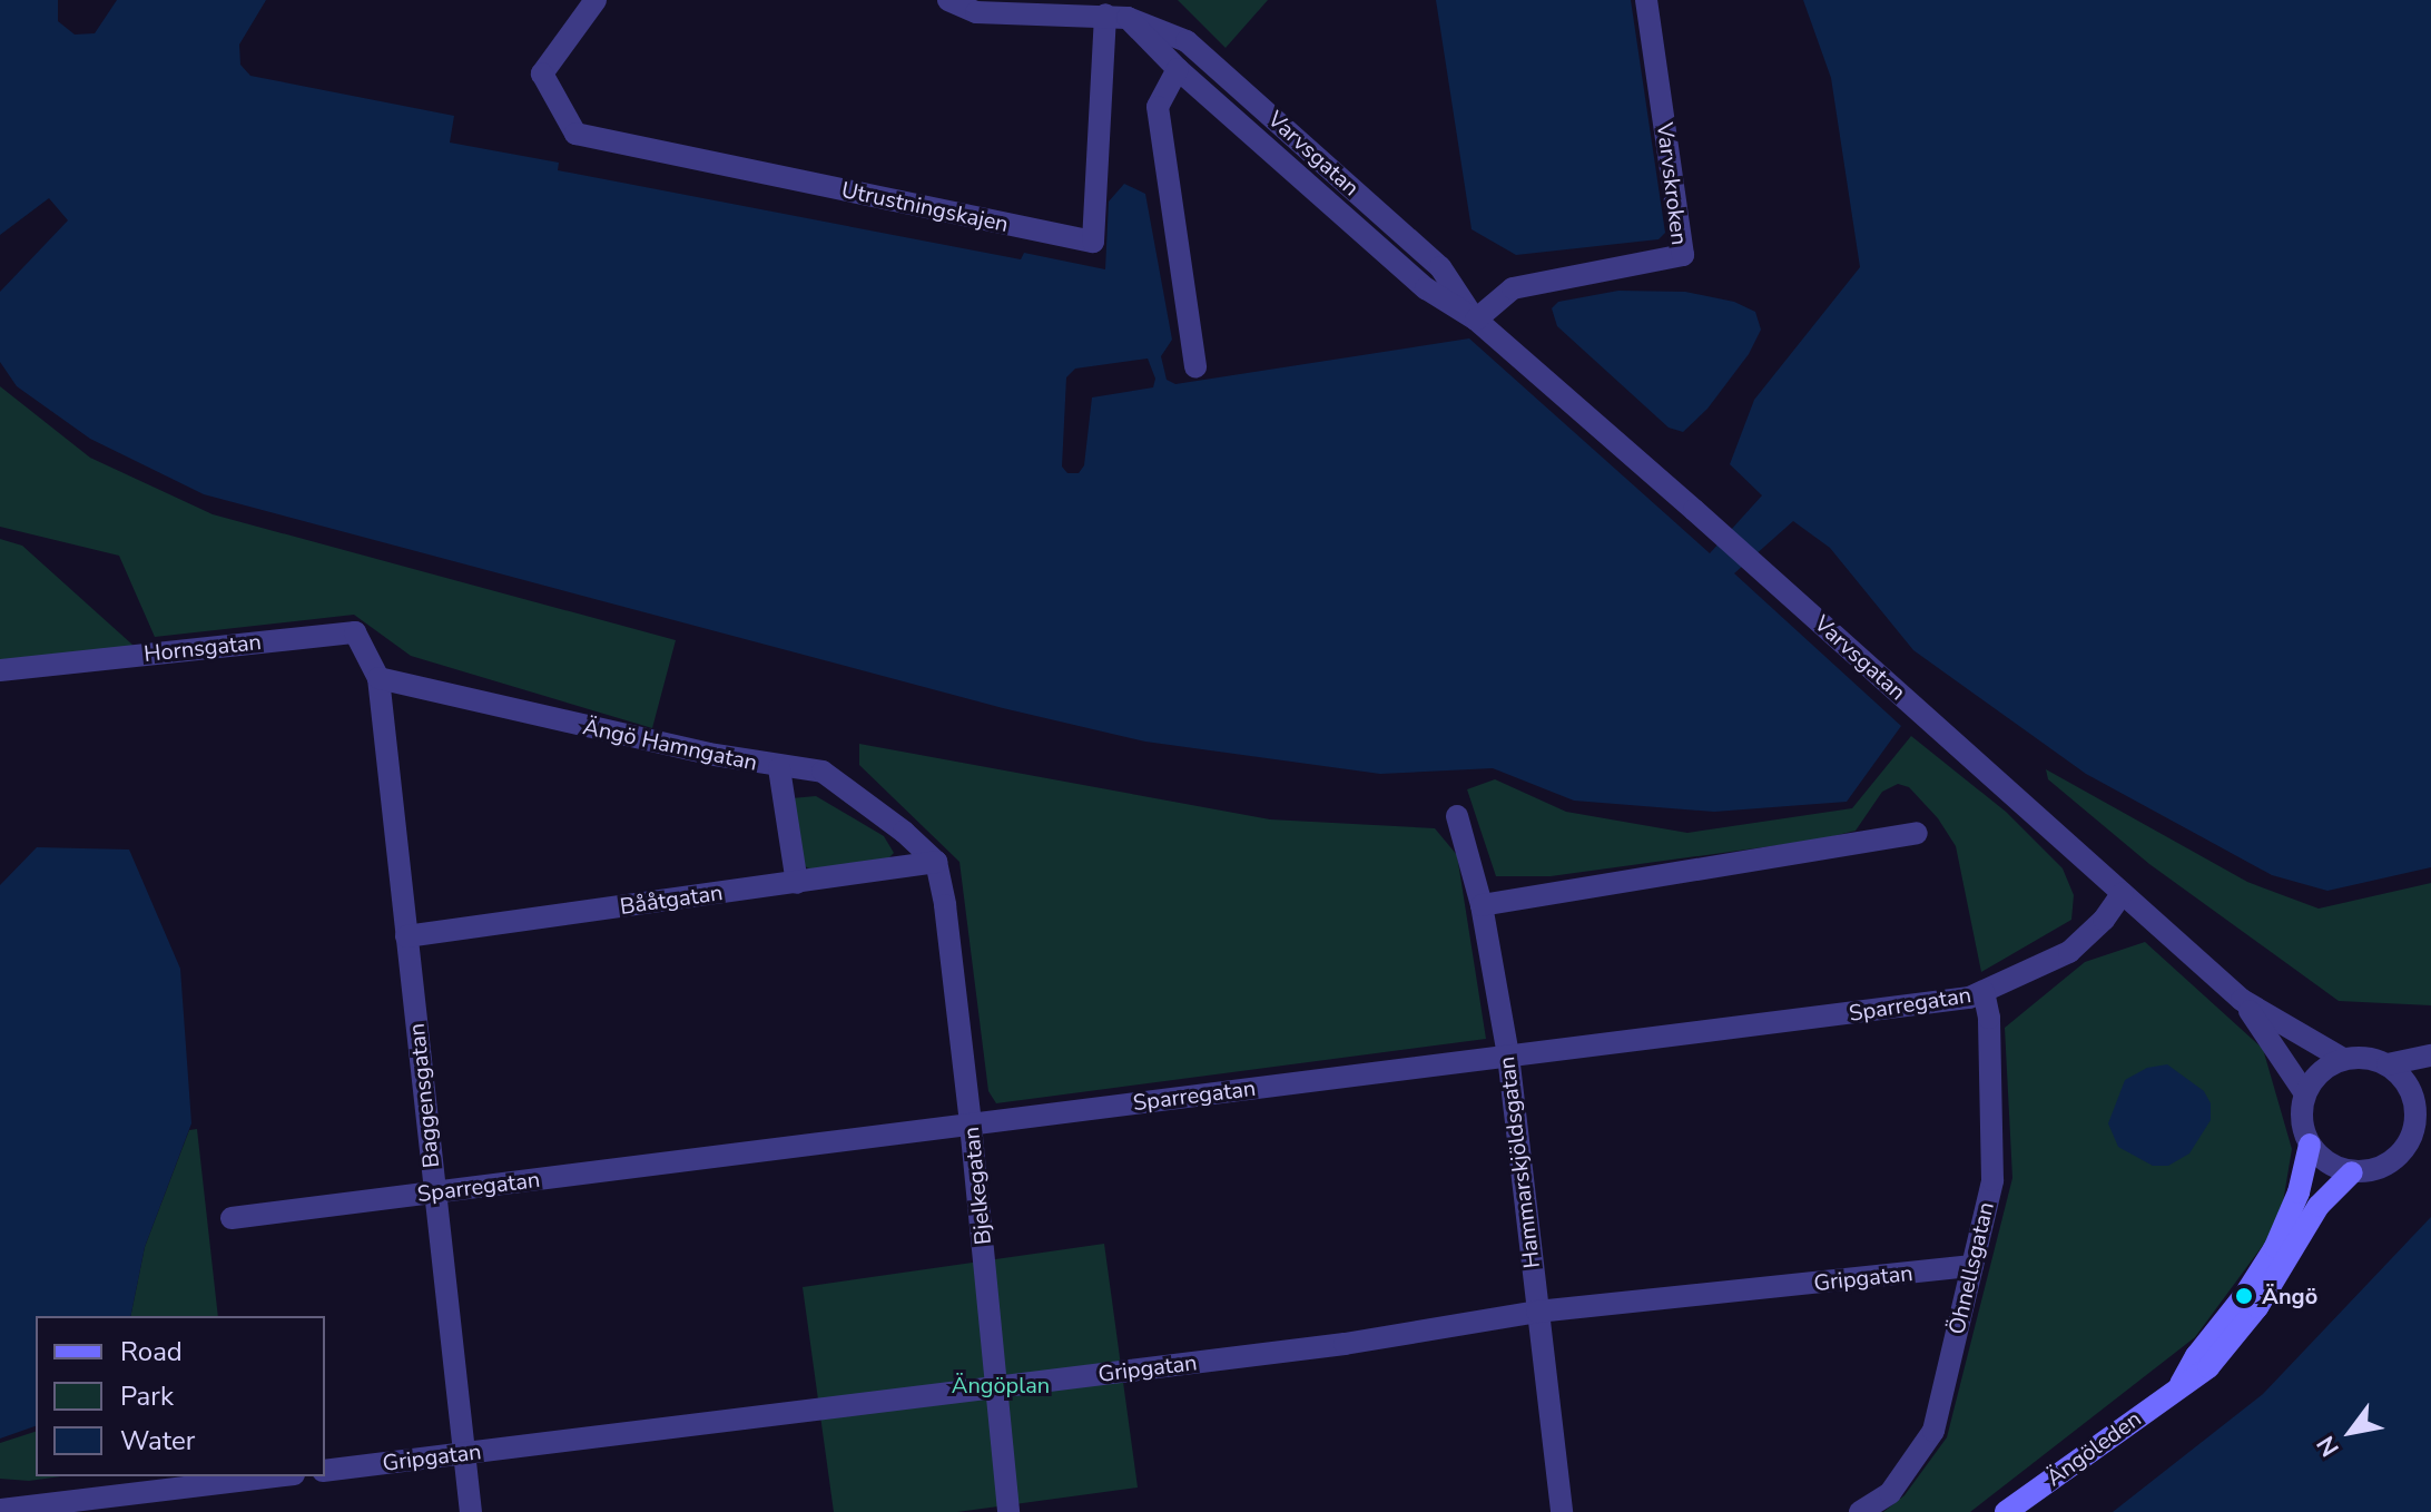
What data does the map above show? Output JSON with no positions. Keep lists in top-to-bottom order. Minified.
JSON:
{"streets":{"main road":["Ängöleden"],"street":["Varvsgatan","Varvskroken","Utrustningskajen","Hornsgatan","Ängö Hamngatan","Bååtgatan","Sparregatan","Baggensgatan","Hammarskjöldsgatan","Bjelkegatan","Öhnellsgatan","Gripgatan"]},"crossings":[["Varvsgatan","Varvskroken"],["Varvsgatan","Utrustningskajen"],["Varvsgatan","Sparregatan"],["Varvsgatan","Ängöleden"],["Hornsgatan","Ängö Hamngatan"],["Hornsgatan","Baggensgatan"],["Ängö Hamngatan","Bååtgatan"],["Ängö Hamngatan","Baggensgatan"],["Ängö Hamngatan","Bjelkegatan"],["Bååtgatan","Baggensgatan"],["Bååtgatan","Bjelkegatan"],["Sparregatan","Baggensgatan"],["Sparregatan","Hammarskjöldsgatan"],["Sparregatan","Bjelkegatan"],["Sparregatan","Öhnellsgatan"],["Baggensgatan","Gripgatan"],["Hammarskjöldsgatan","Gripgatan"],["Bjelkegatan","Gripgatan"],["Öhnellsgatan","Gripgatan"]],"parks":["Ängöplan"],"places":["Ängö"],"legend":["Road","Park","Water"],"north":"bottom left"}
